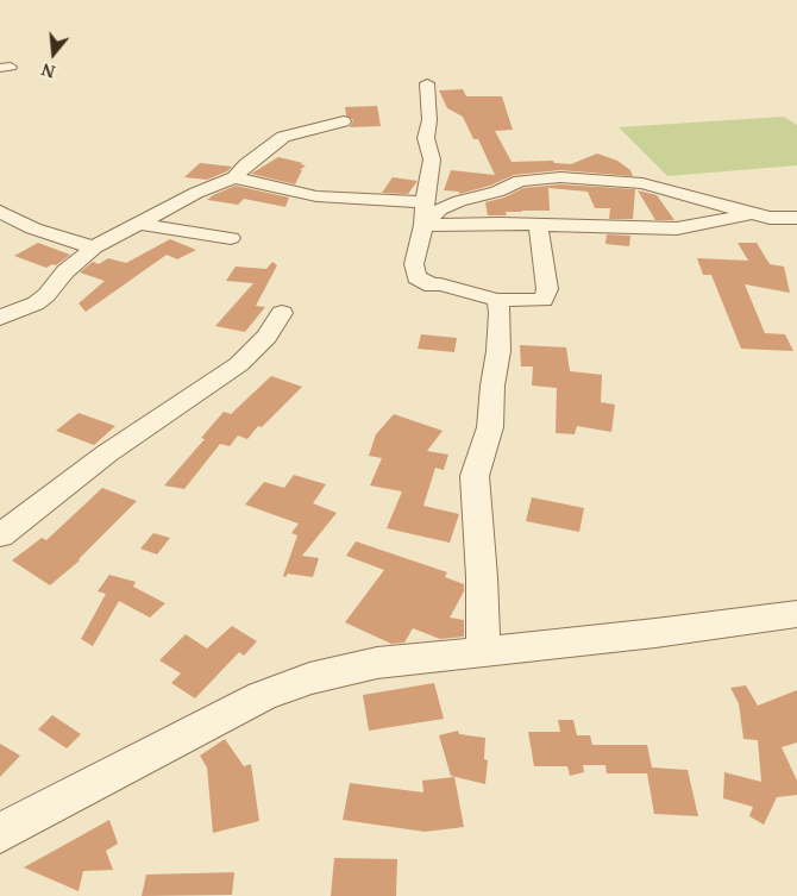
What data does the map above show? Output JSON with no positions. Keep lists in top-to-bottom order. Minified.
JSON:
{"north":"bottom"}
